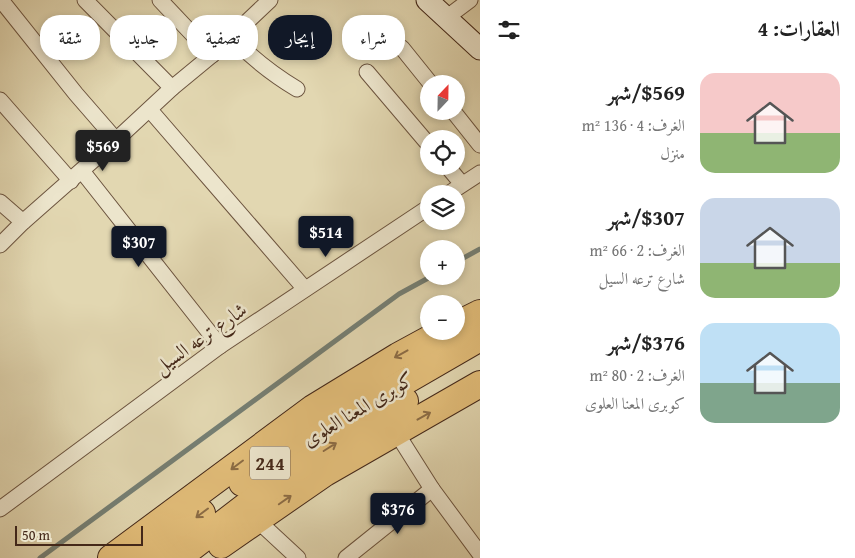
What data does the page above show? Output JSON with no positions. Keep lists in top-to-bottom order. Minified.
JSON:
{"streets":{"highway":["كوبرى المعنا العلوى","244"],"street":["شارع ترعه السيل"]},"scale_bar":"50 m","north":"top","page":{"heading":"العقارات: 4","chip":["شراء","إيجار","تصفية","جديد","شقة"],"list":[{"name":"$569/شهر","note":"الغرف: 4 · 136 m² · منزل"},{"name":"$307/شهر","note":"الغرف: 2 · 66 m² · شارع ترعه السيل"},{"name":"$376/شهر","note":"الغرف: 2 · 80 m² · كوبرى المعنا العلوى"}],"map_buttons":["+","−"],"price":["$569","$514","$307","$376"],"scale":"50 m"}}
